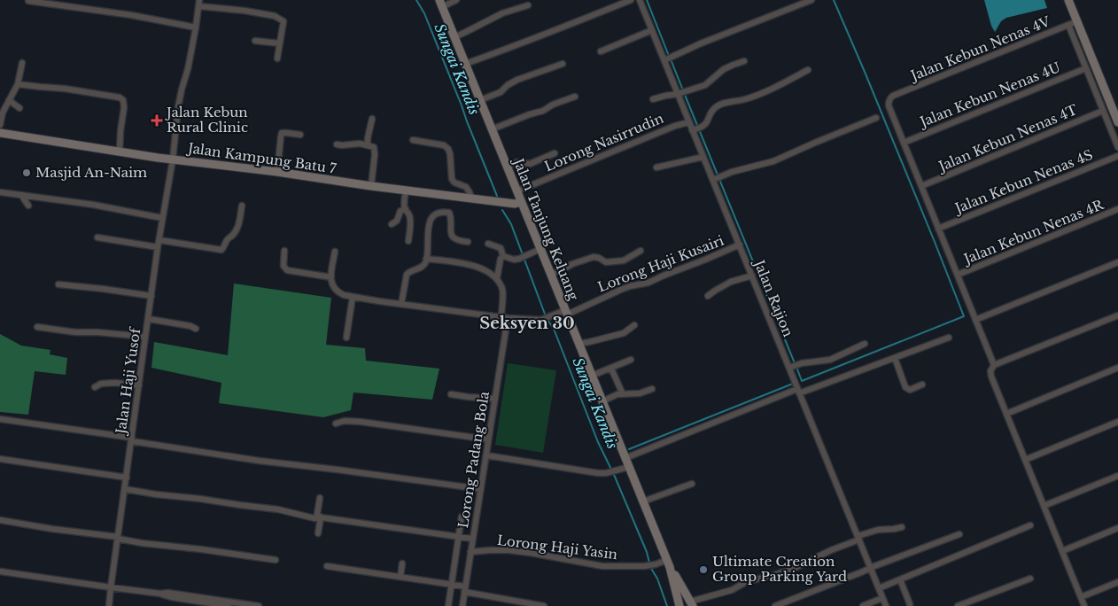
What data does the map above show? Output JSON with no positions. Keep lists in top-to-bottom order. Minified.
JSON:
{"streets":{"main road":["Jalan Kampung Batu 7","Jalan Tanjung Keluang"],"street":["Jalan Kebun Nenas 4V","Jalan Kebun Nenas 4U","Jalan Kebun Nenas 4T","Lorong Nasirrudin","Jalan Kebun Nenas 4S","Jalan Kebun Nenas 4R","Lorong Haji Kusairi","Jalan Rajion","Jalan Haji Yusof","Lorong Padang Bola","Lorong Haji Yasin"]},"crossings":[["Jalan Kebun Nenas 4V","Jalan Kebun Nenas 4U"],["Lorong Nasirrudin","Jalan Tanjung Keluang"],["Lorong Nasirrudin","Jalan Rajion"],["Jalan Kampung Batu 7","Jalan Tanjung Keluang"],["Jalan Kampung Batu 7","Jalan Haji Yusof"],["Jalan Tanjung Keluang","Lorong Haji Kusairi"],["Jalan Tanjung Keluang","Lorong Haji Yasin"],["Lorong Haji Kusairi","Jalan Rajion"],["Lorong Haji Kusairi","Lorong Padang Bola"],["Lorong Padang Bola","Lorong Haji Yasin"]],"districts":["Seksyen 30"],"water":["Sungai Kandis"],"places":{"health":["Jalan Kebun Rural Clinic"],"other":["Masjid An-Naim","Ultimate Creation Group Parking Yard"]}}
